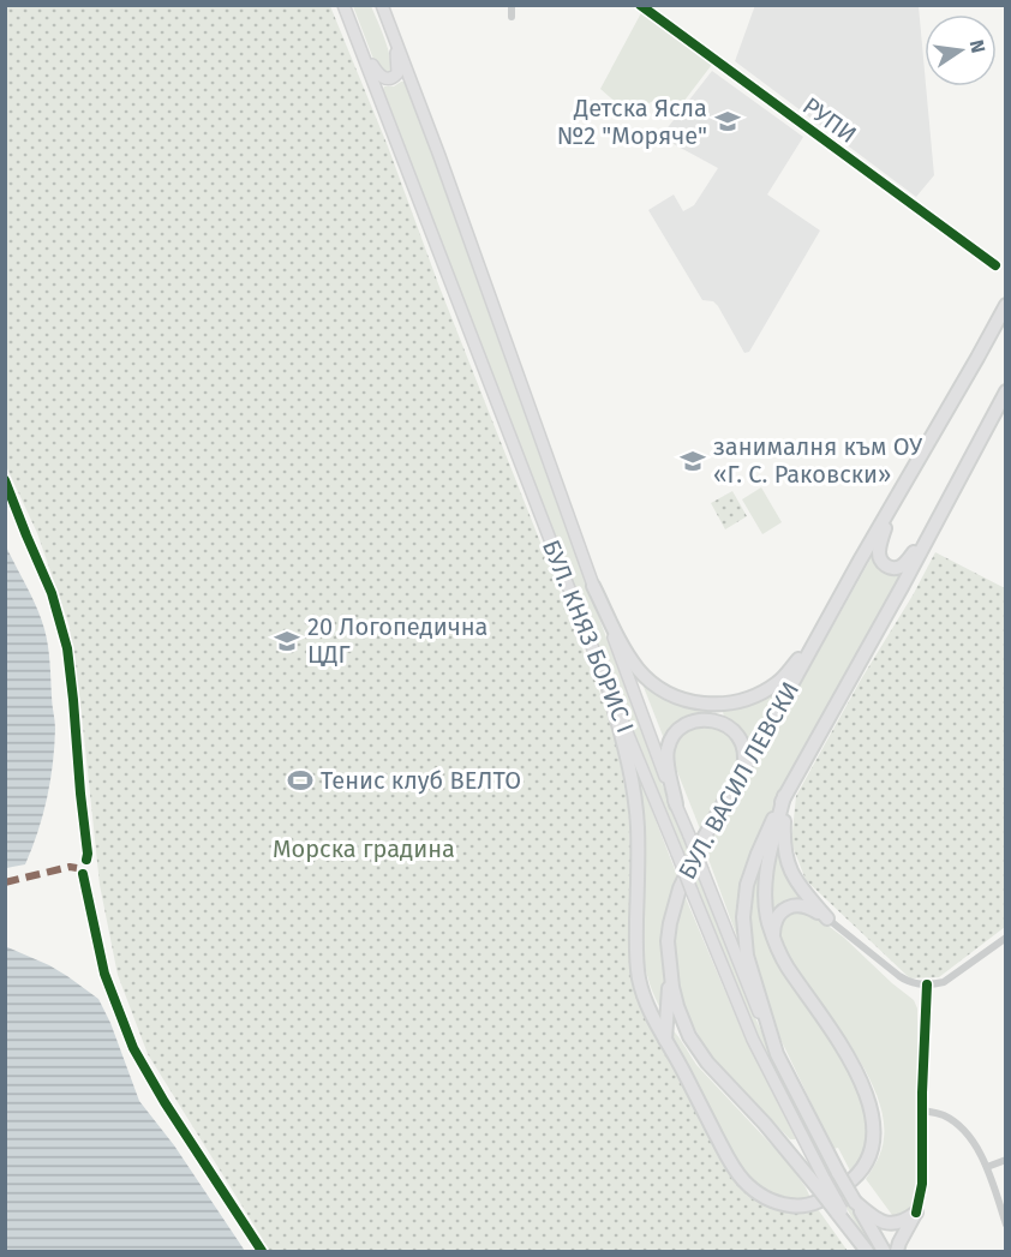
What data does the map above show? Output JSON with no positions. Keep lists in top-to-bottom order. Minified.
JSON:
{"streets":{"highway":["БУЛ. КНЯЗ БОРИС I","БУЛ. ВАСИЛ ЛЕВСКИ"],"street":["РУПИ"]},"crossings":[["БУЛ. КНЯЗ БОРИС I","БУЛ. ВАСИЛ ЛЕВСКИ"]],"parks":["Морска градина"],"places":{"school or university":["Детска Ясла №2 \"Моряче\"","занималня към ОУ «Г. С. Раковски»","20 Логопедична ЦДГ"],"sports":["Тенис клуб ВЕЛТО"]},"north":"right"}
